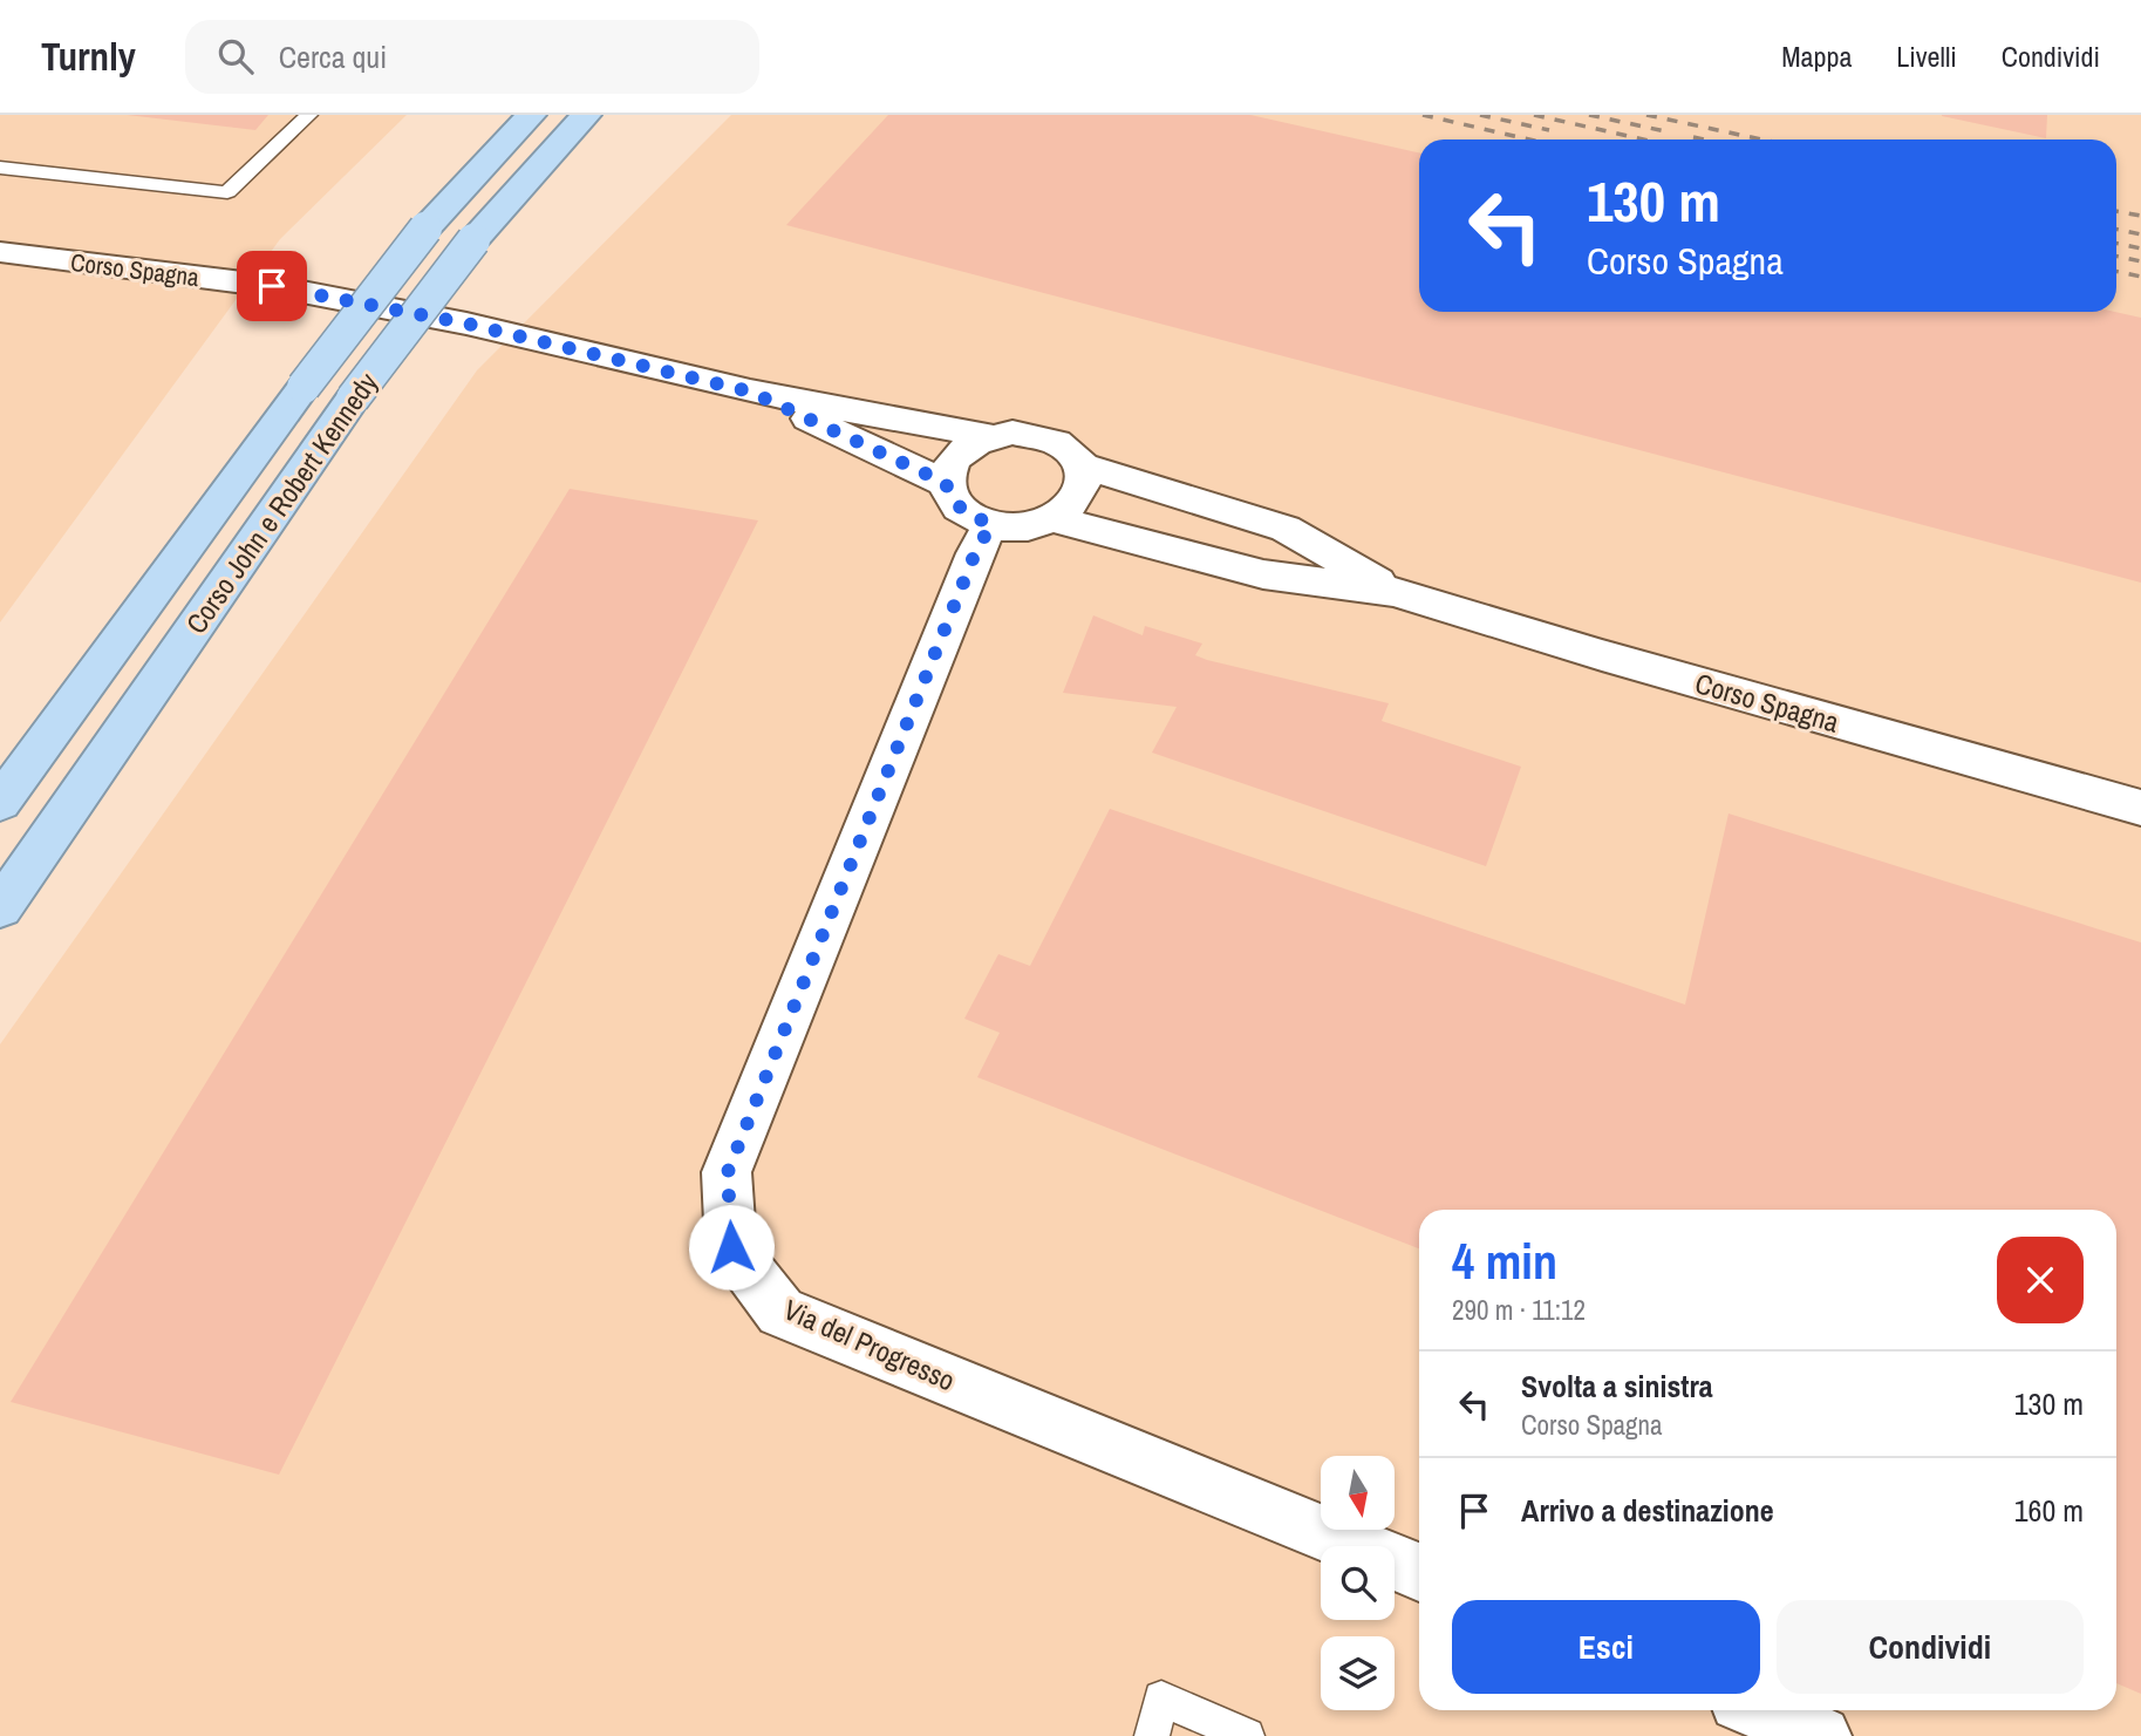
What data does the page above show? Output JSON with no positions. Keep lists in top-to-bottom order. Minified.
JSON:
{"streets":{"highway":["Corso John e Robert Kennedy"],"street":["Corso Spagna","Via del Progresso"]},"crossings":[["Corso Spagna","Via del Progresso"]],"north":"bottom","page":{"header":"Turnly","search":"Cerca qui","nav":["Mappa","Livelli","Condividi"],"turn":["130 m","Corso Spagna"],"heading":["4 min","290 m · 11:12"],"list":[{"name":"Svolta a sinistra","note":"Corso Spagna","value":"130 m"},{"name":"Arrivo a destinazione","value":"160 m"}],"buttons":["Esci","Condividi"]}}
